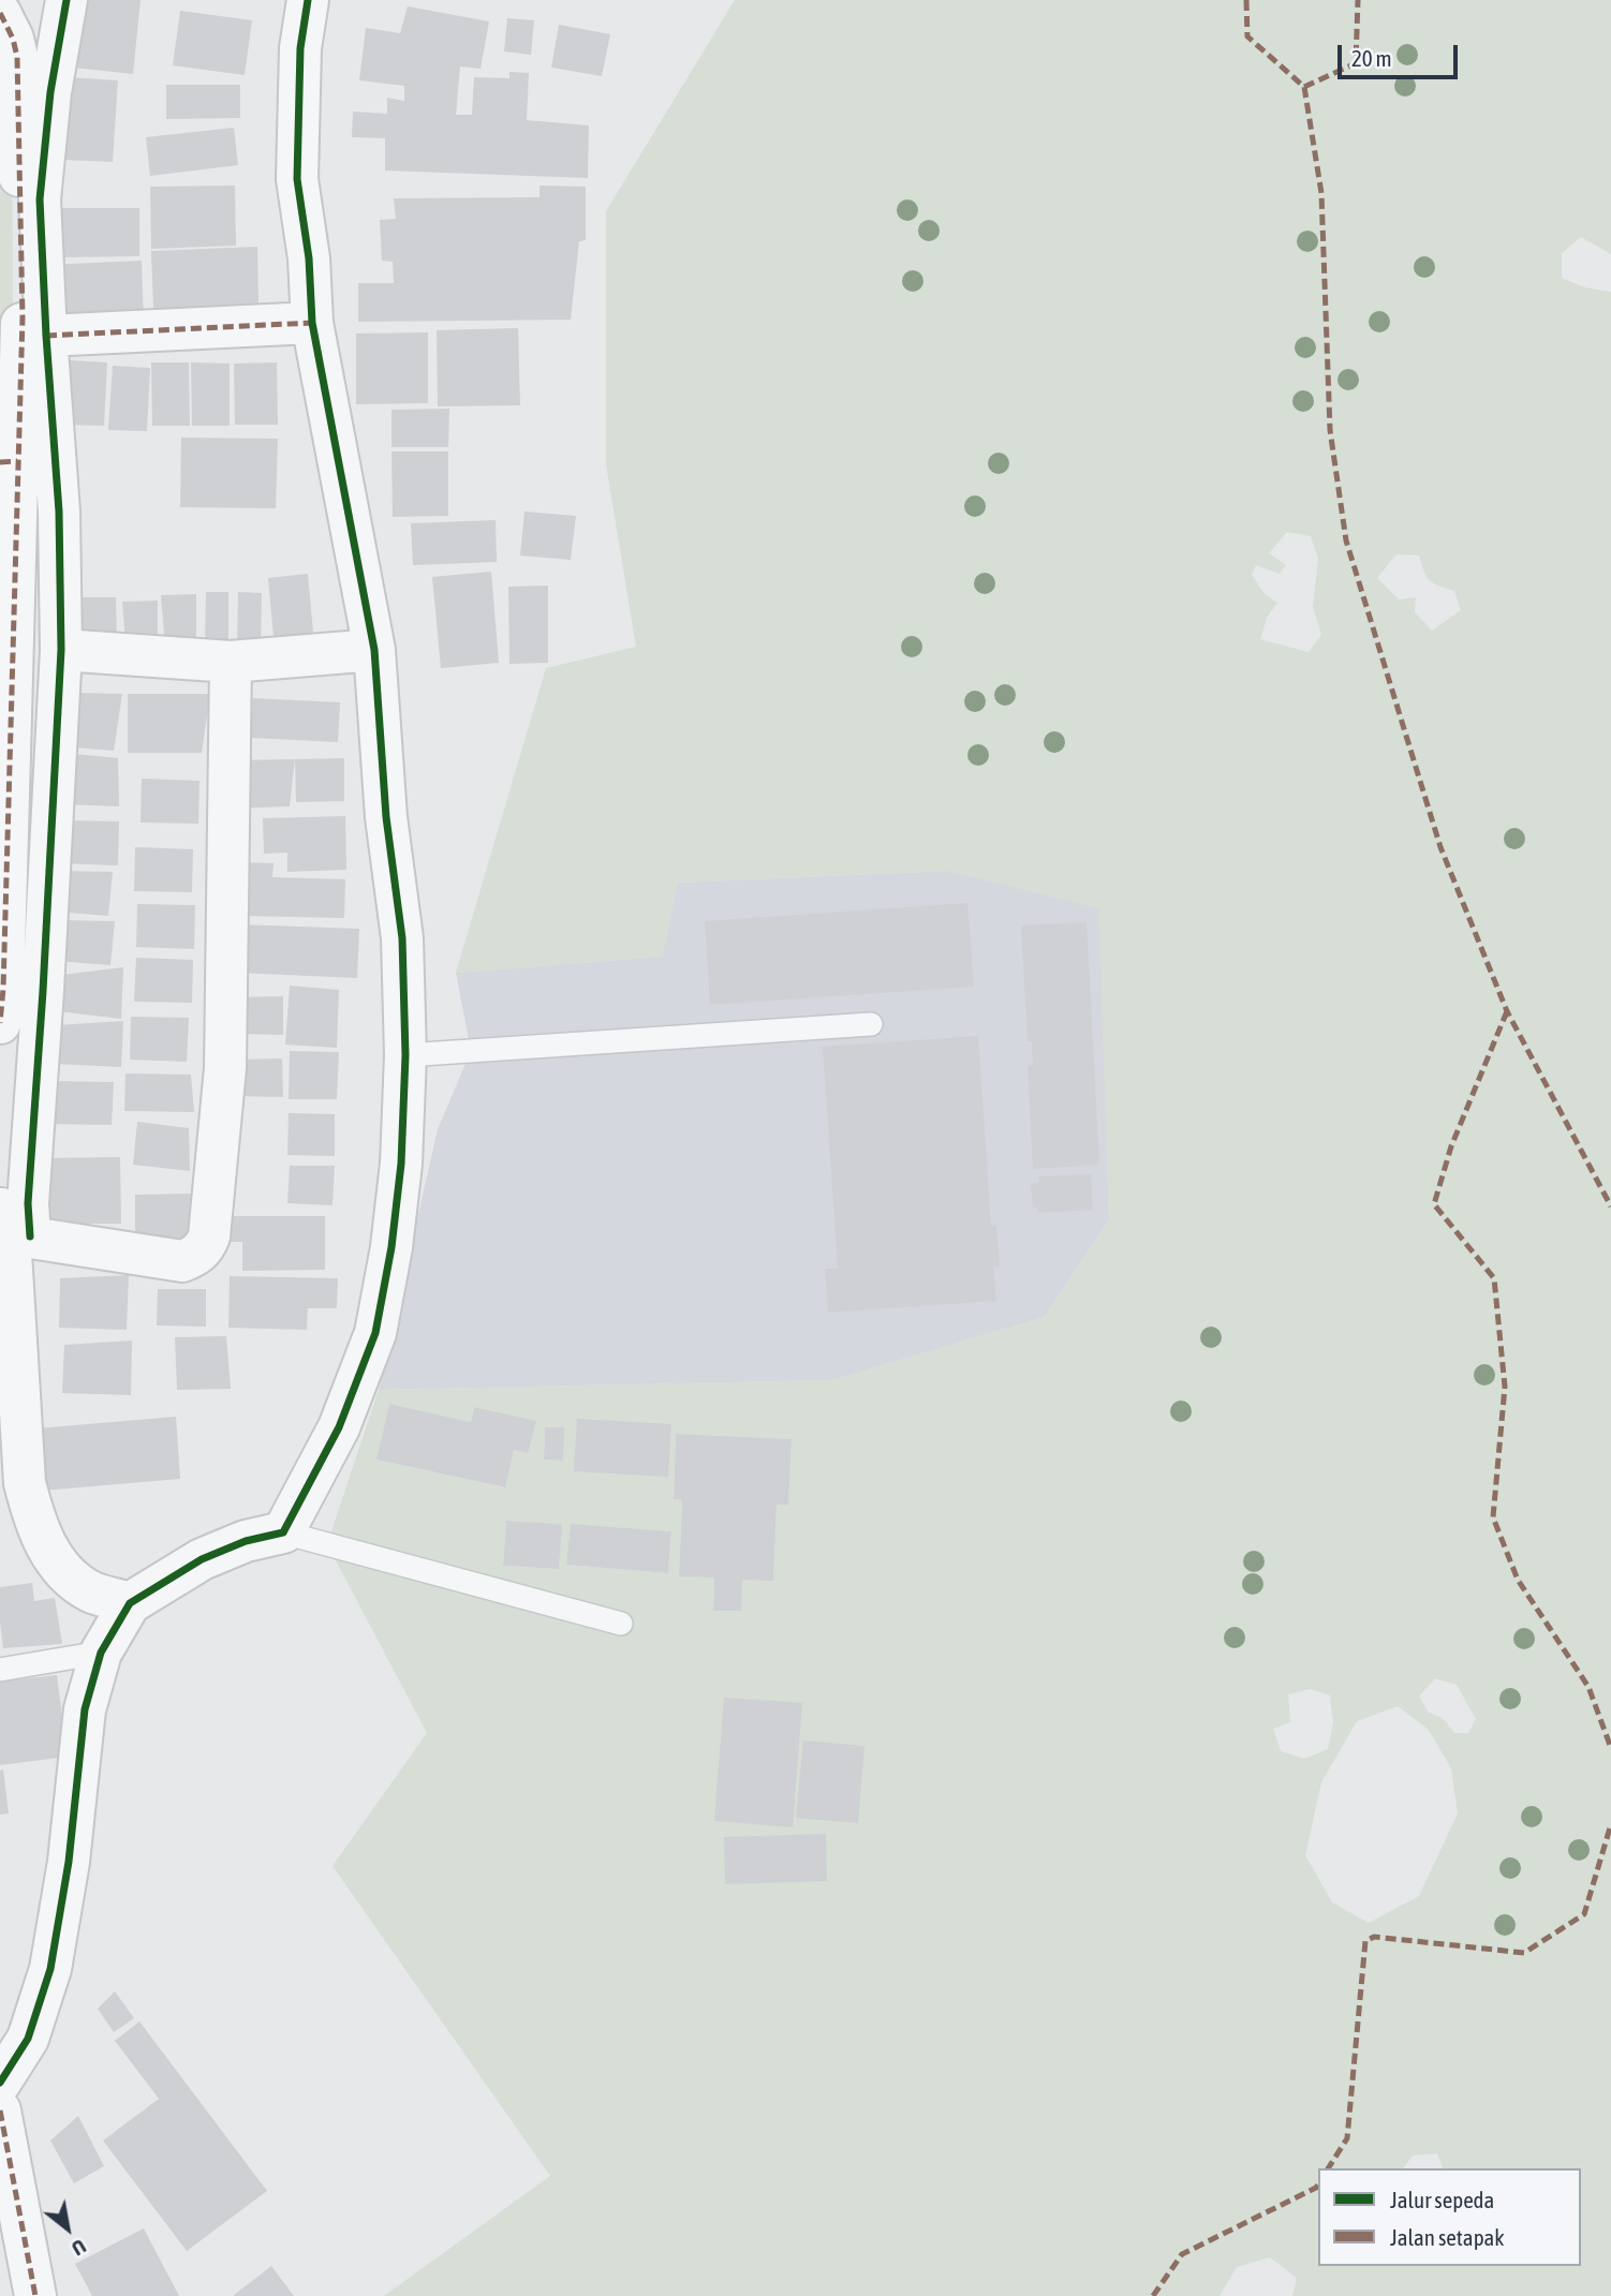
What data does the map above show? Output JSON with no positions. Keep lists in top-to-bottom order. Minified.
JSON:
{"legend":["Jalur sepeda","Jalan setapak"],"scale_bar":"20 m","north":"bottom right"}
